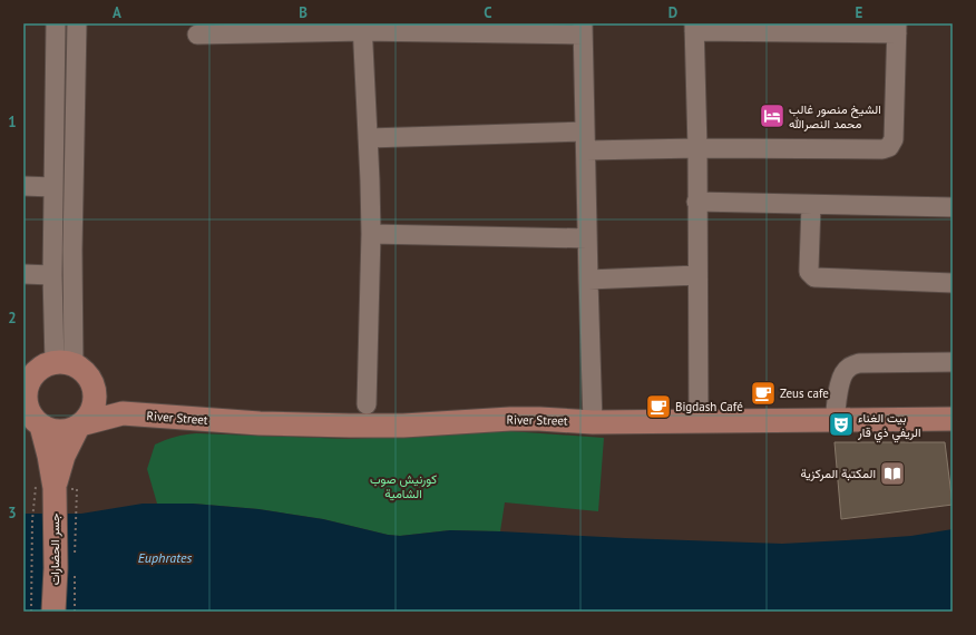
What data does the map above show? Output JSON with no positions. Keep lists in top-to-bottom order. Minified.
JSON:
{"streets":{"main road":["River Street","جسر الحضارات"]},"water":["Euphrates"],"parks":["كورنيش صوب الشامية"],"places":{"hotel":["الشيخ منصور غالب محمد النصرالله"],"cafe":["Zeus cafe","Bigdash Café"],"theatre":["بيت الغناء الريفي ذي قار"],"library":["المكتبة المركزية"]},"grid":{"columns":["A","B","C","D","E"],"rows":["1","2","3"]}}
